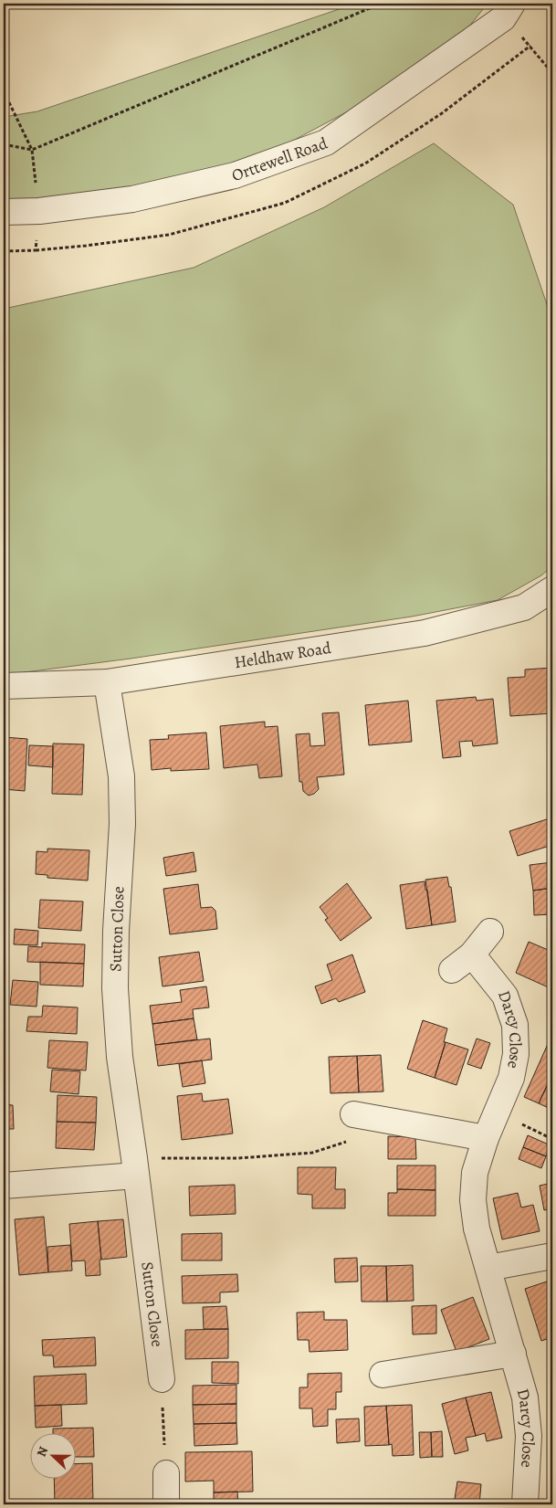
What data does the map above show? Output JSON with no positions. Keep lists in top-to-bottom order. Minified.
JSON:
{"streets":{"street":["Orttewell Road","Heldhaw Road","Sutton Close","Darcy Close"]},"crossings":[["Heldhaw Road","Sutton Close"]],"north":"left"}
